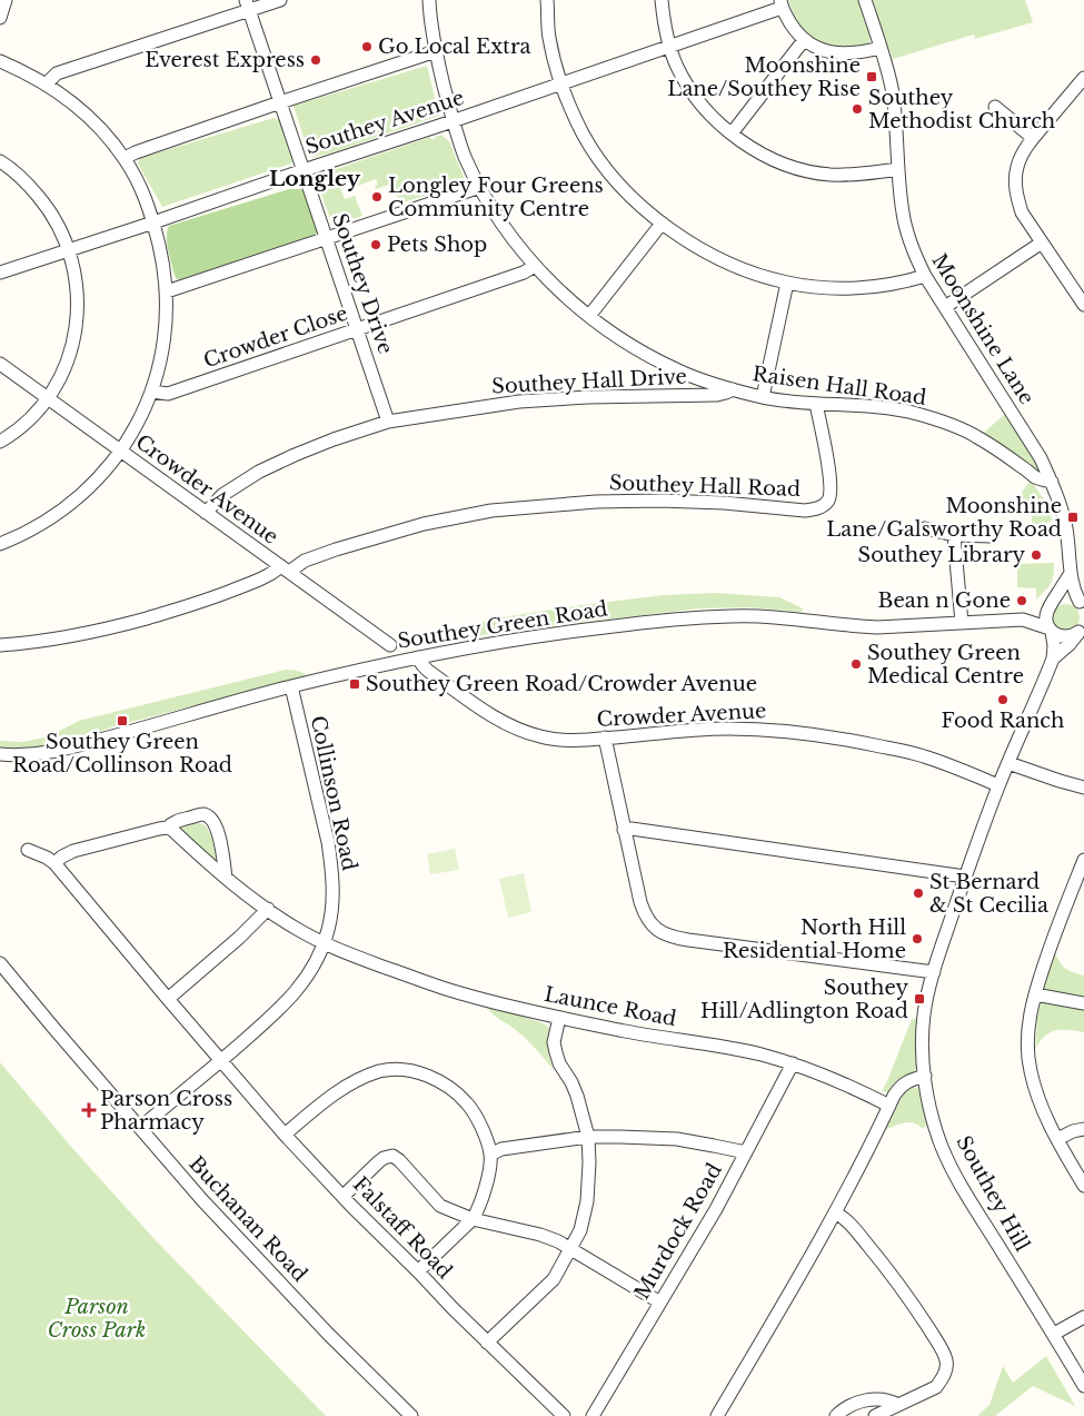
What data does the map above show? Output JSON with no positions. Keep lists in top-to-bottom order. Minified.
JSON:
{"streets":{"street":["Southey Avenue","Southey Drive","Moonshine Lane","Crowder Close","Southey Hall Drive","Raisen Hall Road","Southey Hall Road","Crowder Avenue","Southey Green Road","Collinson Road","Launce Road","Southey Hill","Buchanan Road","Falstaff Road","Murdock Road"]},"crossings":[["Southey Avenue","Southey Drive"],["Southey Avenue","Raisen Hall Road"],["Southey Drive","Crowder Close"],["Southey Drive","Southey Hall Drive"],["Moonshine Lane","Raisen Hall Road"],["Crowder Close","Raisen Hall Road"],["Southey Hall Drive","Raisen Hall Road"],["Southey Hall Drive","Crowder Avenue"],["Raisen Hall Road","Southey Hall Road"],["Southey Hall Road","Crowder Avenue"],["Crowder Avenue","Southey Green Road"],["Crowder Avenue","Southey Hill"],["Southey Green Road","Collinson Road"],["Southey Green Road","Southey Hill"],["Collinson Road","Launce Road"],["Collinson Road","Buchanan Road"],["Collinson Road","Falstaff Road"],["Launce Road","Murdock Road"]],"districts":["Longley"],"parks":["Parson Cross Park"],"places":{"other":["Go Local Extra","Everest Express","Southey Methodist Church","Longley Four Greens Community Centre","Pets Shop","Southey Library","Bean n Gone","Southey Green Medical Centre","Food Ranch","St Bernard & St Cecilia","North Hill Residential Home"],"transit":["Moonshine Lane/Southey Rise","Moonshine Lane/Galsworthy Road","Southey Green Road/Crowder Avenue","Southey Green Road/Collinson Road","Southey Hill/Adlington Road"],"health":["Parson Cross Pharmacy"]}}
